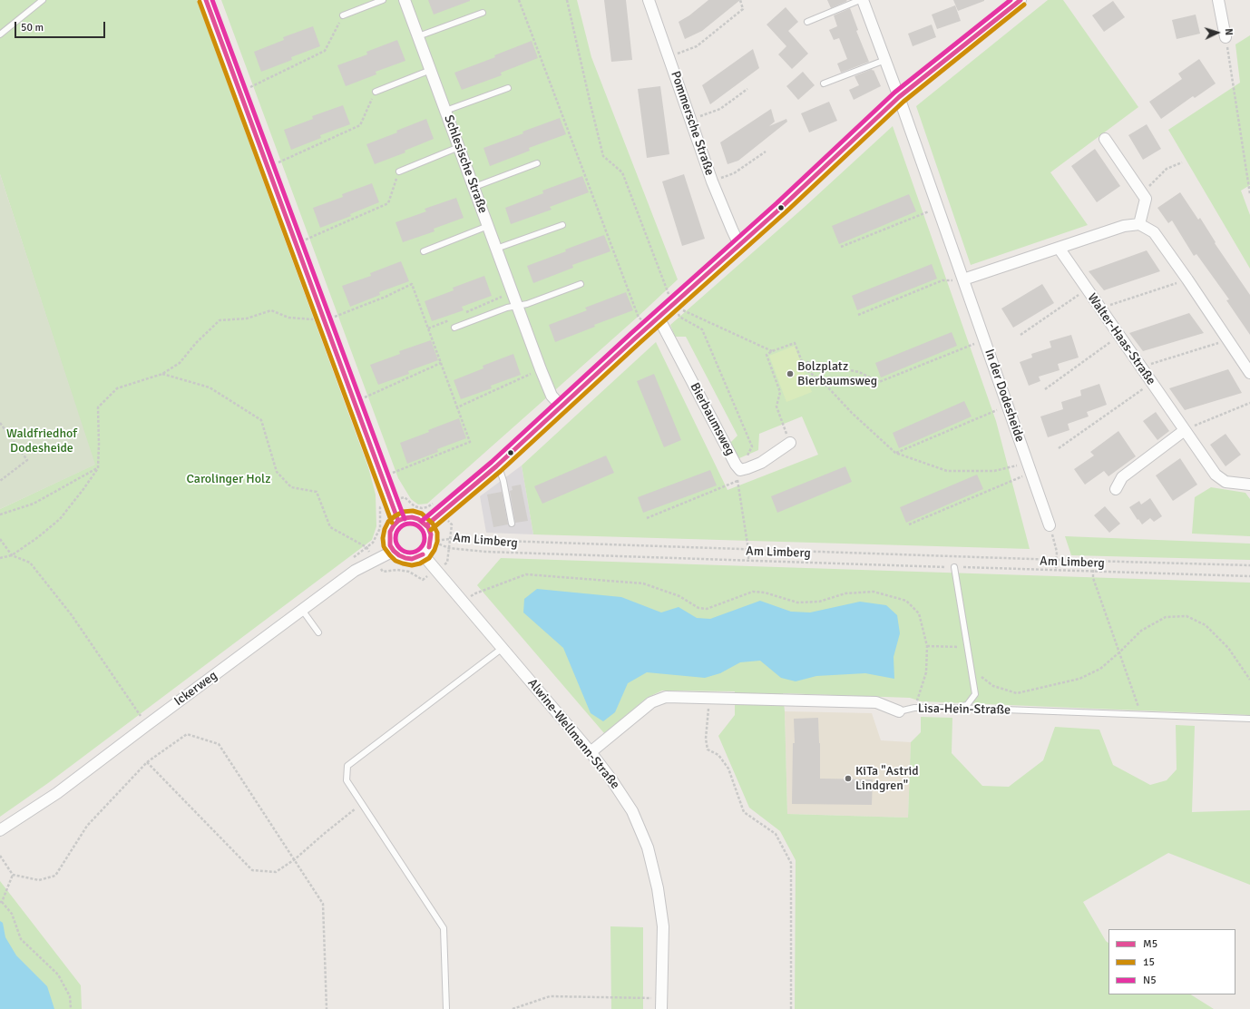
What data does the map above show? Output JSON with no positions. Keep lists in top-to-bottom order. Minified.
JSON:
{"streets":{"street":["Pommersche Straße","Schlesische Straße","Walter-Haas-Straße","In der Dodesheide","Bierbaumsweg","Ickerweg","Lisa-Hein-Straße","Alwine-Wellmann-Straße"],"path":["Am Limberg"]},"crossings":[["Am Limberg","Ickerweg"],["Am Limberg","Alwine-Wellmann-Straße"],["Ickerweg","Alwine-Wellmann-Straße"],["Lisa-Hein-Straße","Alwine-Wellmann-Straße"]],"parks":["Waldfriedhof Dodesheide","Carolinger Holz"],"places":["Bolzplatz Bierbaumsweg","KiTa \"Astrid Lindgren\""],"lines":["transit line M5","transit line N5","transit line 15"],"legend":["M5","15","N5"],"scale_bar":"50 m","north":"right"}
